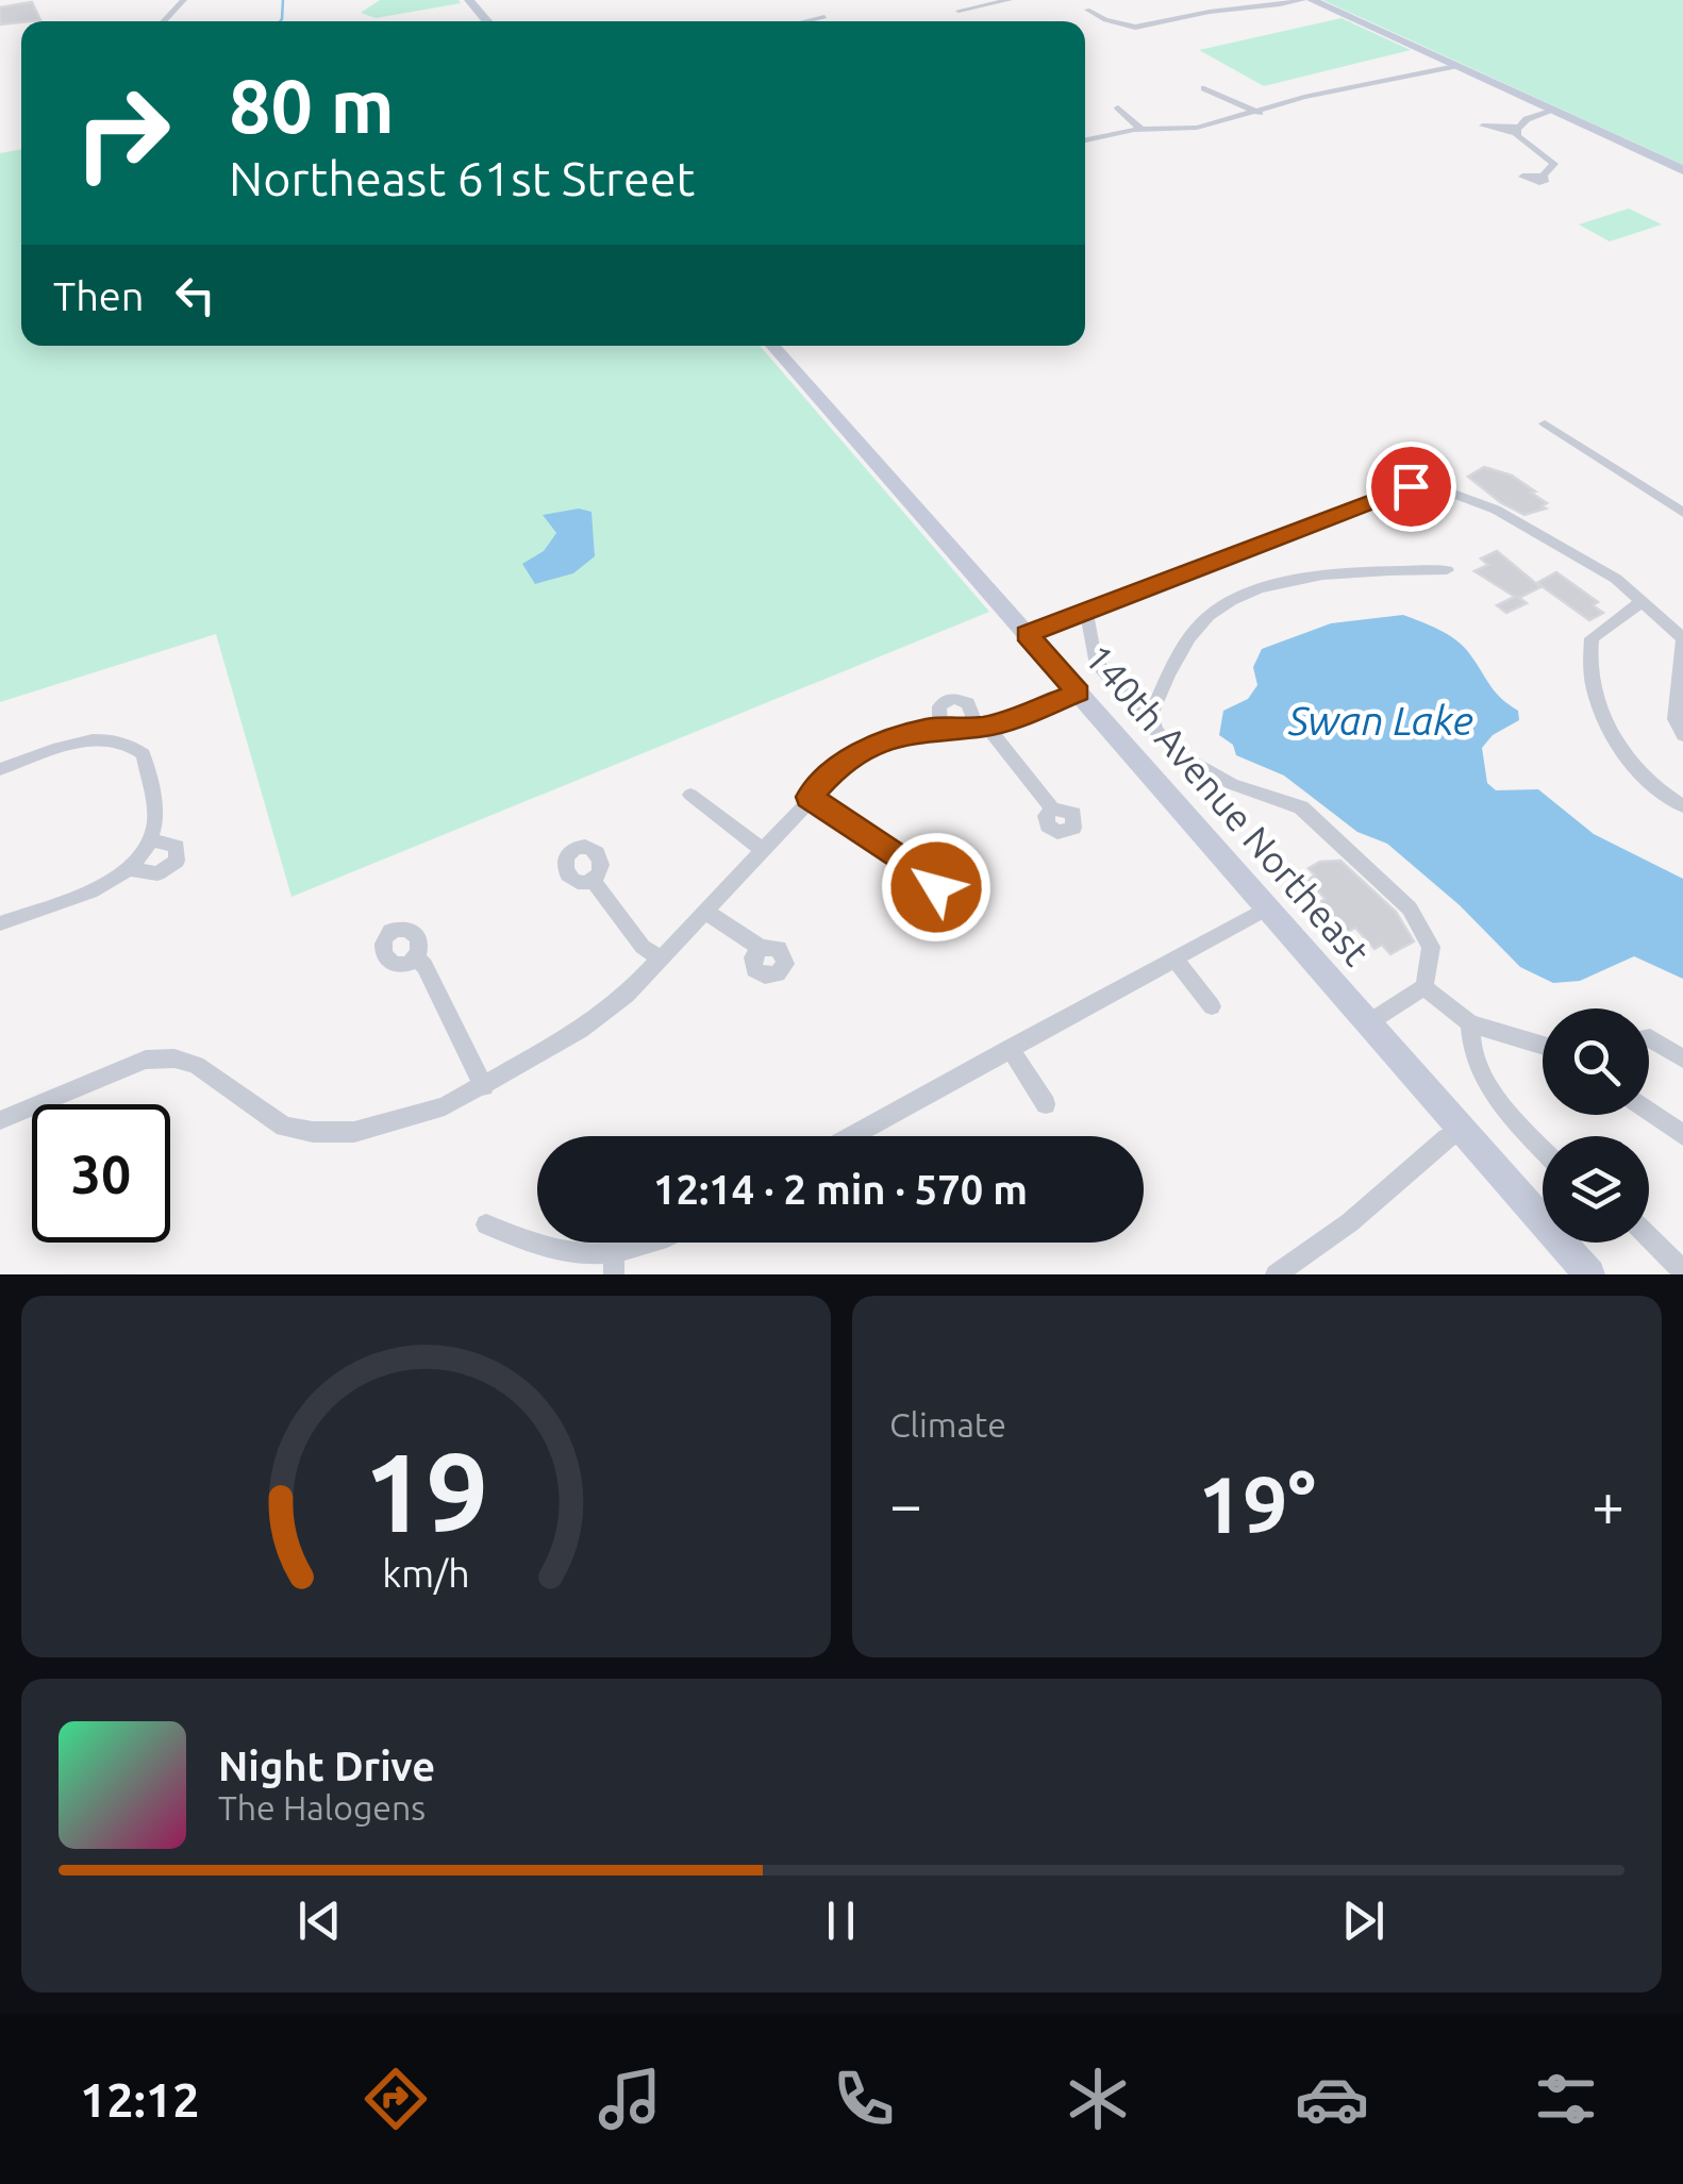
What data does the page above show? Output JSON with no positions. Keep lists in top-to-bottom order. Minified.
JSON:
{"streets":{"street":["140th Avenue Northeast"]},"water":["Swan Lake"],"page":{"turn":["80 m","Northeast 61st Street"],"then":"Then","limit":"30","trip":"12:14 · 2 min · 570 m","tile":"Climate","heat":["−","19°","+"],"song":["Night Drive","The Halogens"],"tabs":"12:12","gauge":["19","km/h"]}}
